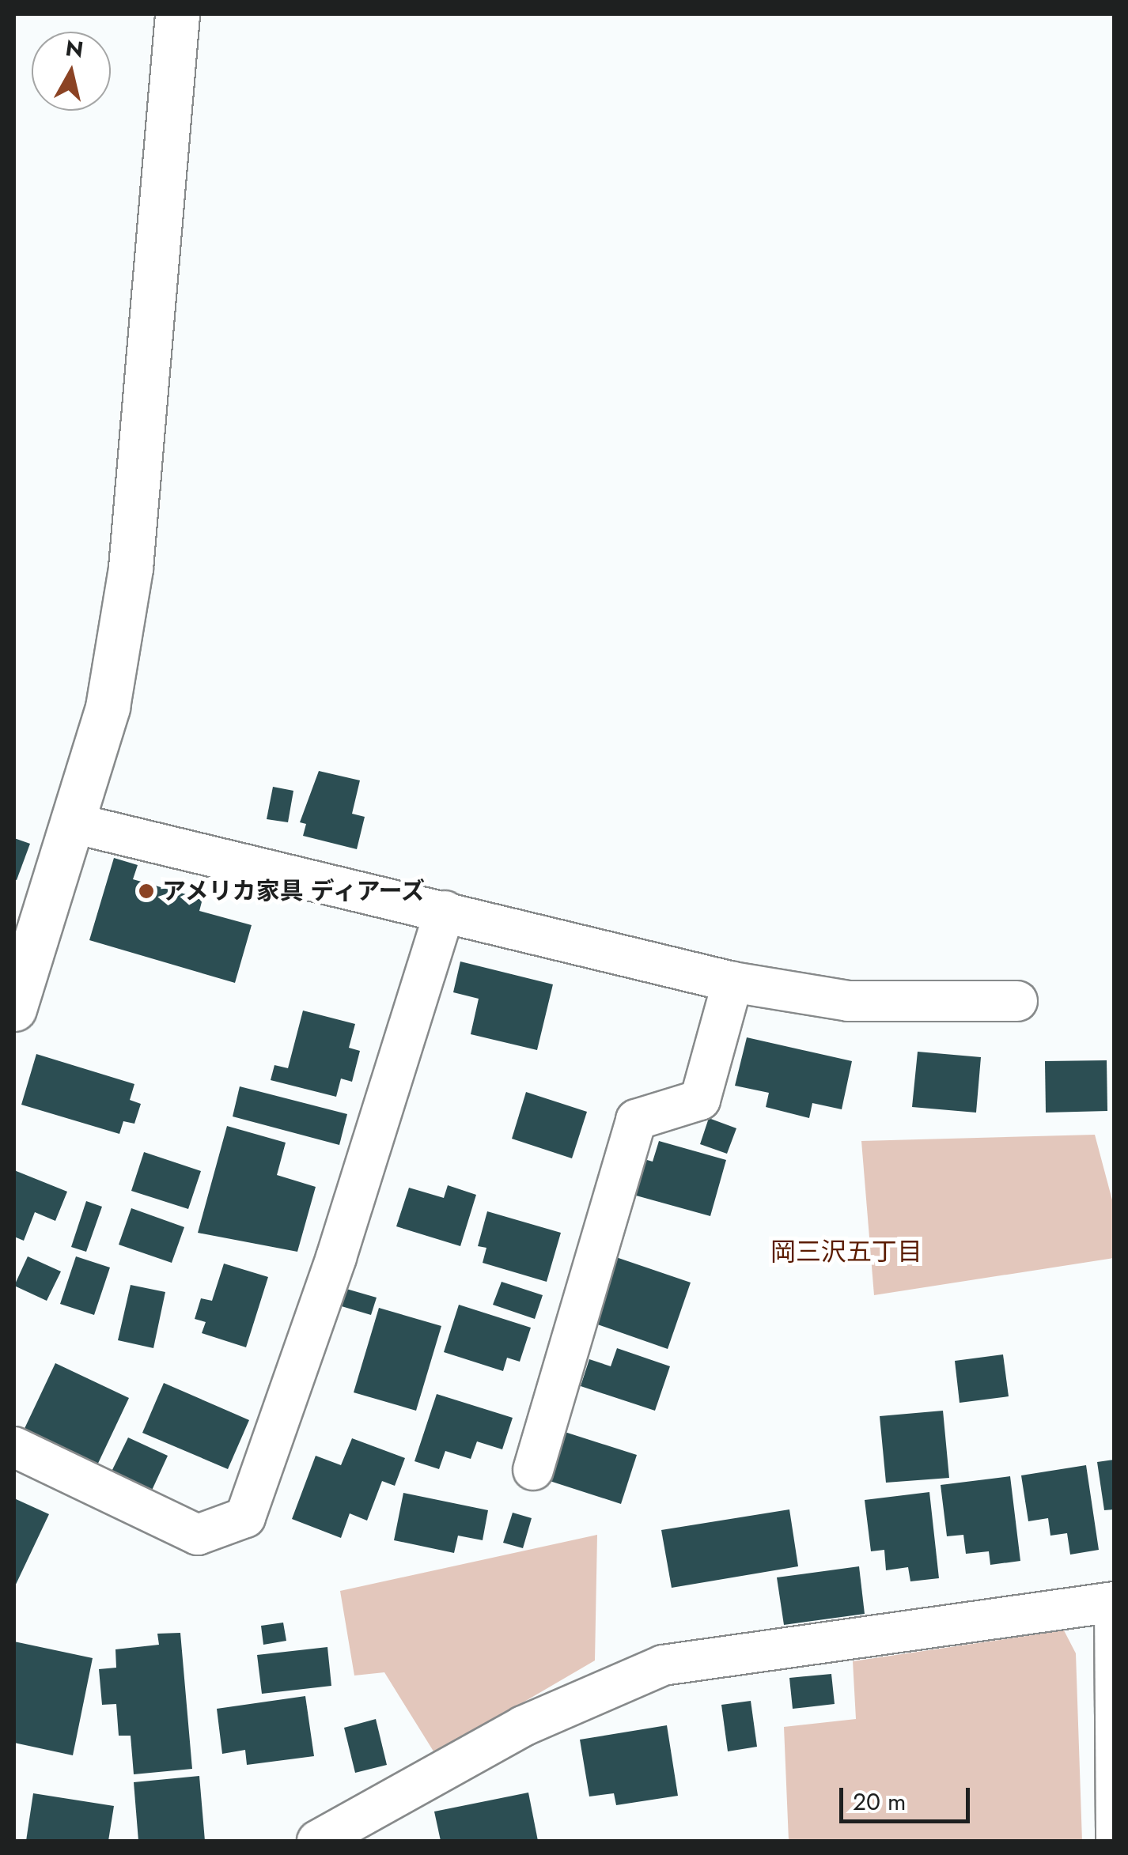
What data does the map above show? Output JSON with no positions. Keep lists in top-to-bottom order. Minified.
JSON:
{"districts":["岡三沢五丁目"],"places":["アメリカ家具 ディアーズ"],"scale_bar":"20 m","north":"top"}
